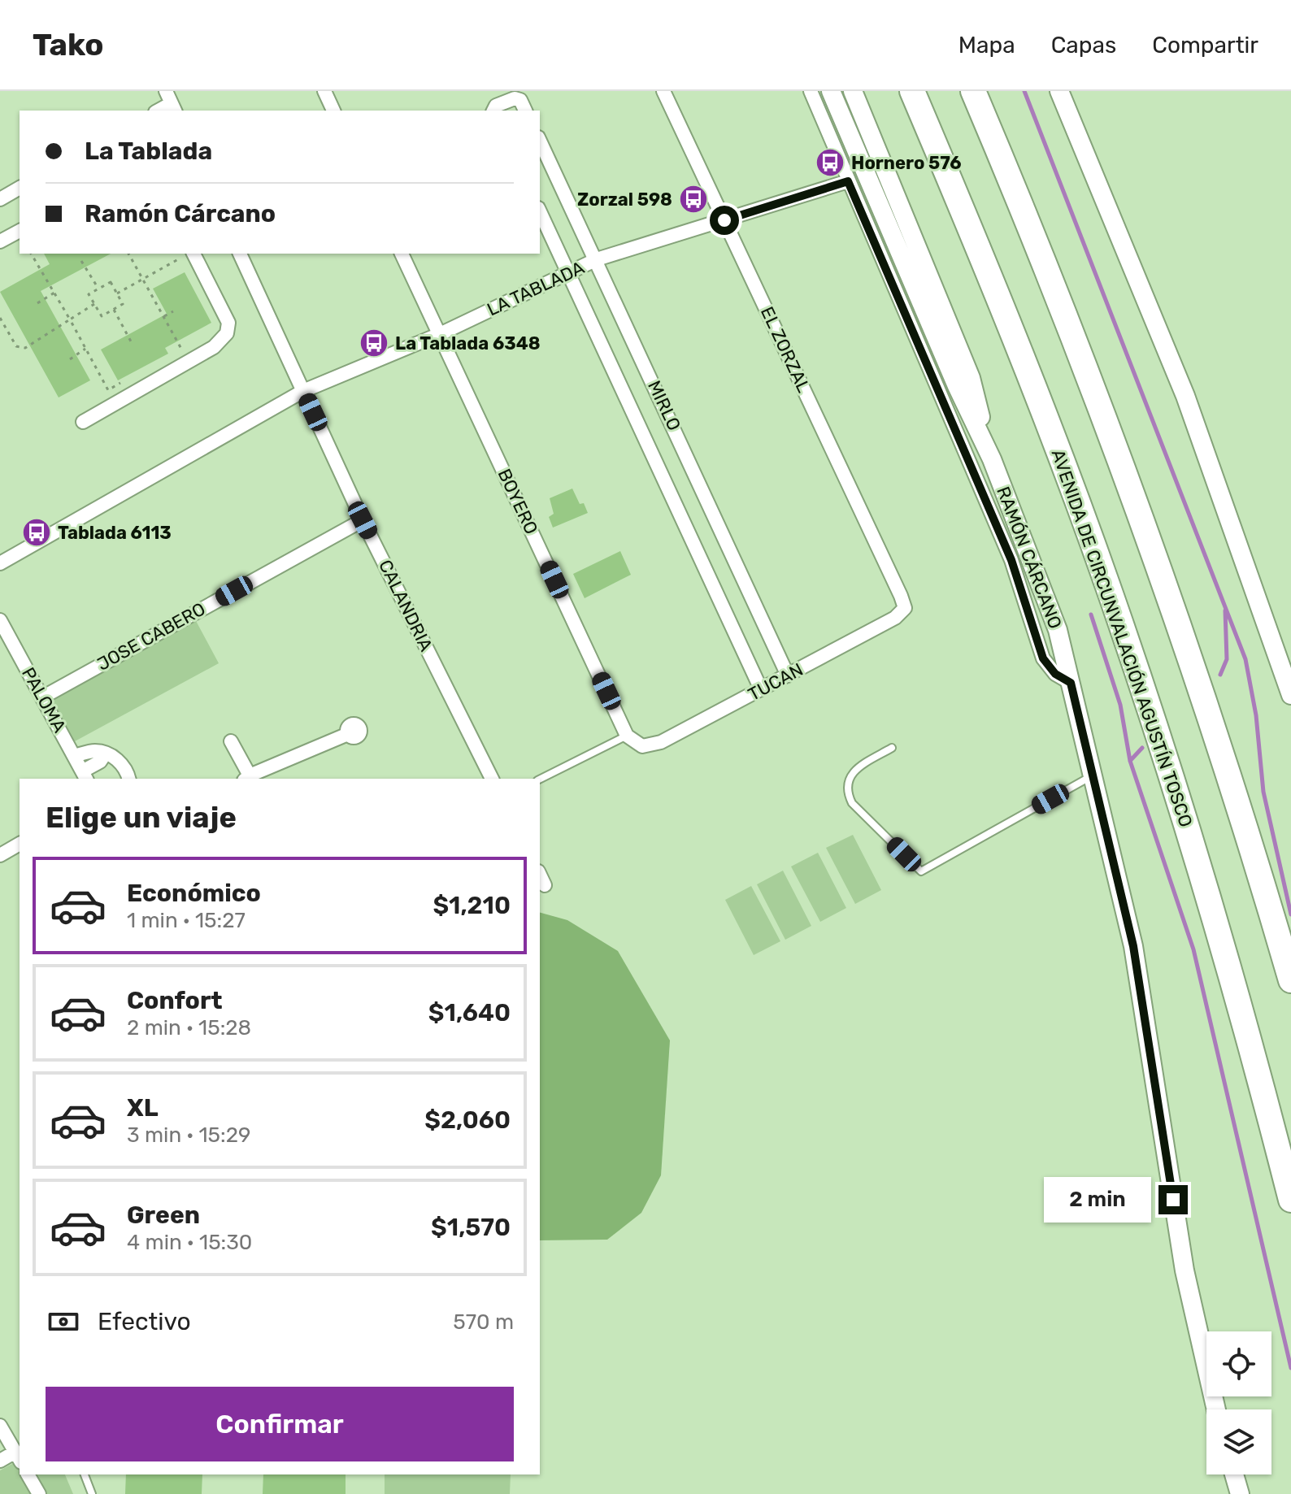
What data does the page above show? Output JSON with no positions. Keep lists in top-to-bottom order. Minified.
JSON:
{"streets":{"highway":["AVENIDA DE CIRCUNVALACIÓN AGUSTÍN TOSCO"],"main road":["RAMÓN CÁRCANO"],"street":["LA TABLADA","EL ZORZAL","MIRLO","BOYERO","CALANDRIA","JOSE CABERO","TUCAN","PALOMA"]},"crossings":[["LA TABLADA","EL ZORZAL"],["LA TABLADA","MIRLO"],["LA TABLADA","BOYERO"],["LA TABLADA","CALANDRIA"],["EL ZORZAL","TUCAN"],["MIRLO","TUCAN"],["BOYERO","TUCAN"],["CALANDRIA","JOSE CABERO"],["JOSE CABERO","PALOMA"]],"places":{"bus stop":["Hornero 576","Zorzal 598","La Tablada 6348","Tablada 6113"]},"page":{"header":"Tako","nav":["Mapa","Capas","Compartir"],"banner":["La Tablada","Ramón Cárcano"],"heading":"Elige un viaje","list":[{"name":"Económico","note":"1 min · 15:27","value":"$1,210"},{"name":"Confort","note":"2 min · 15:28","value":"$1,640"},{"name":"XL","note":"3 min · 15:29","value":"$2,060"},{"name":"Green","note":"4 min · 15:30","value":"$1,570"}],"bubble":"2 min","pay":["Efectivo","570 m"],"buttons":"Confirmar"}}
